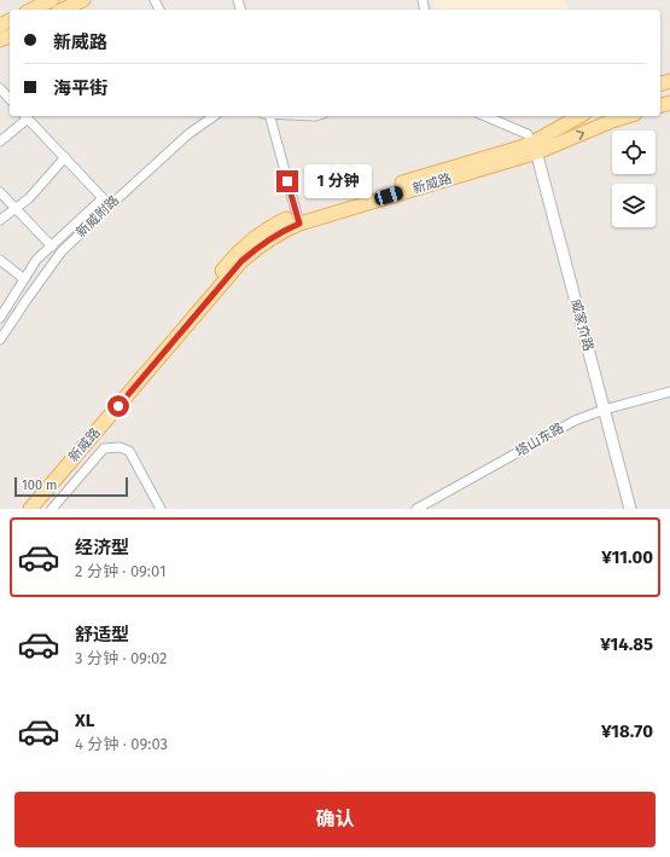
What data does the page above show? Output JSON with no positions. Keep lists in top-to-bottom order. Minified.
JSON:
{"streets":{"main road":["新威路"],"street":["新威附路","威家夼路","塔山东路"]},"crossings":[["新威路","威家夼路"],["威家夼路","塔山东路"]],"scale_bar":"100 m","page":{"banner":["新威路","海平街"],"bubble":"1 分钟","scale":"100 m","list":[{"name":"经济型","note":"2 分钟 · 09:01","value":"¥11.00"},{"name":"舒适型","note":"3 分钟 · 09:02","value":"¥14.85"},{"name":"XL","note":"4 分钟 · 09:03","value":"¥18.70"}],"buttons":"确认"}}
